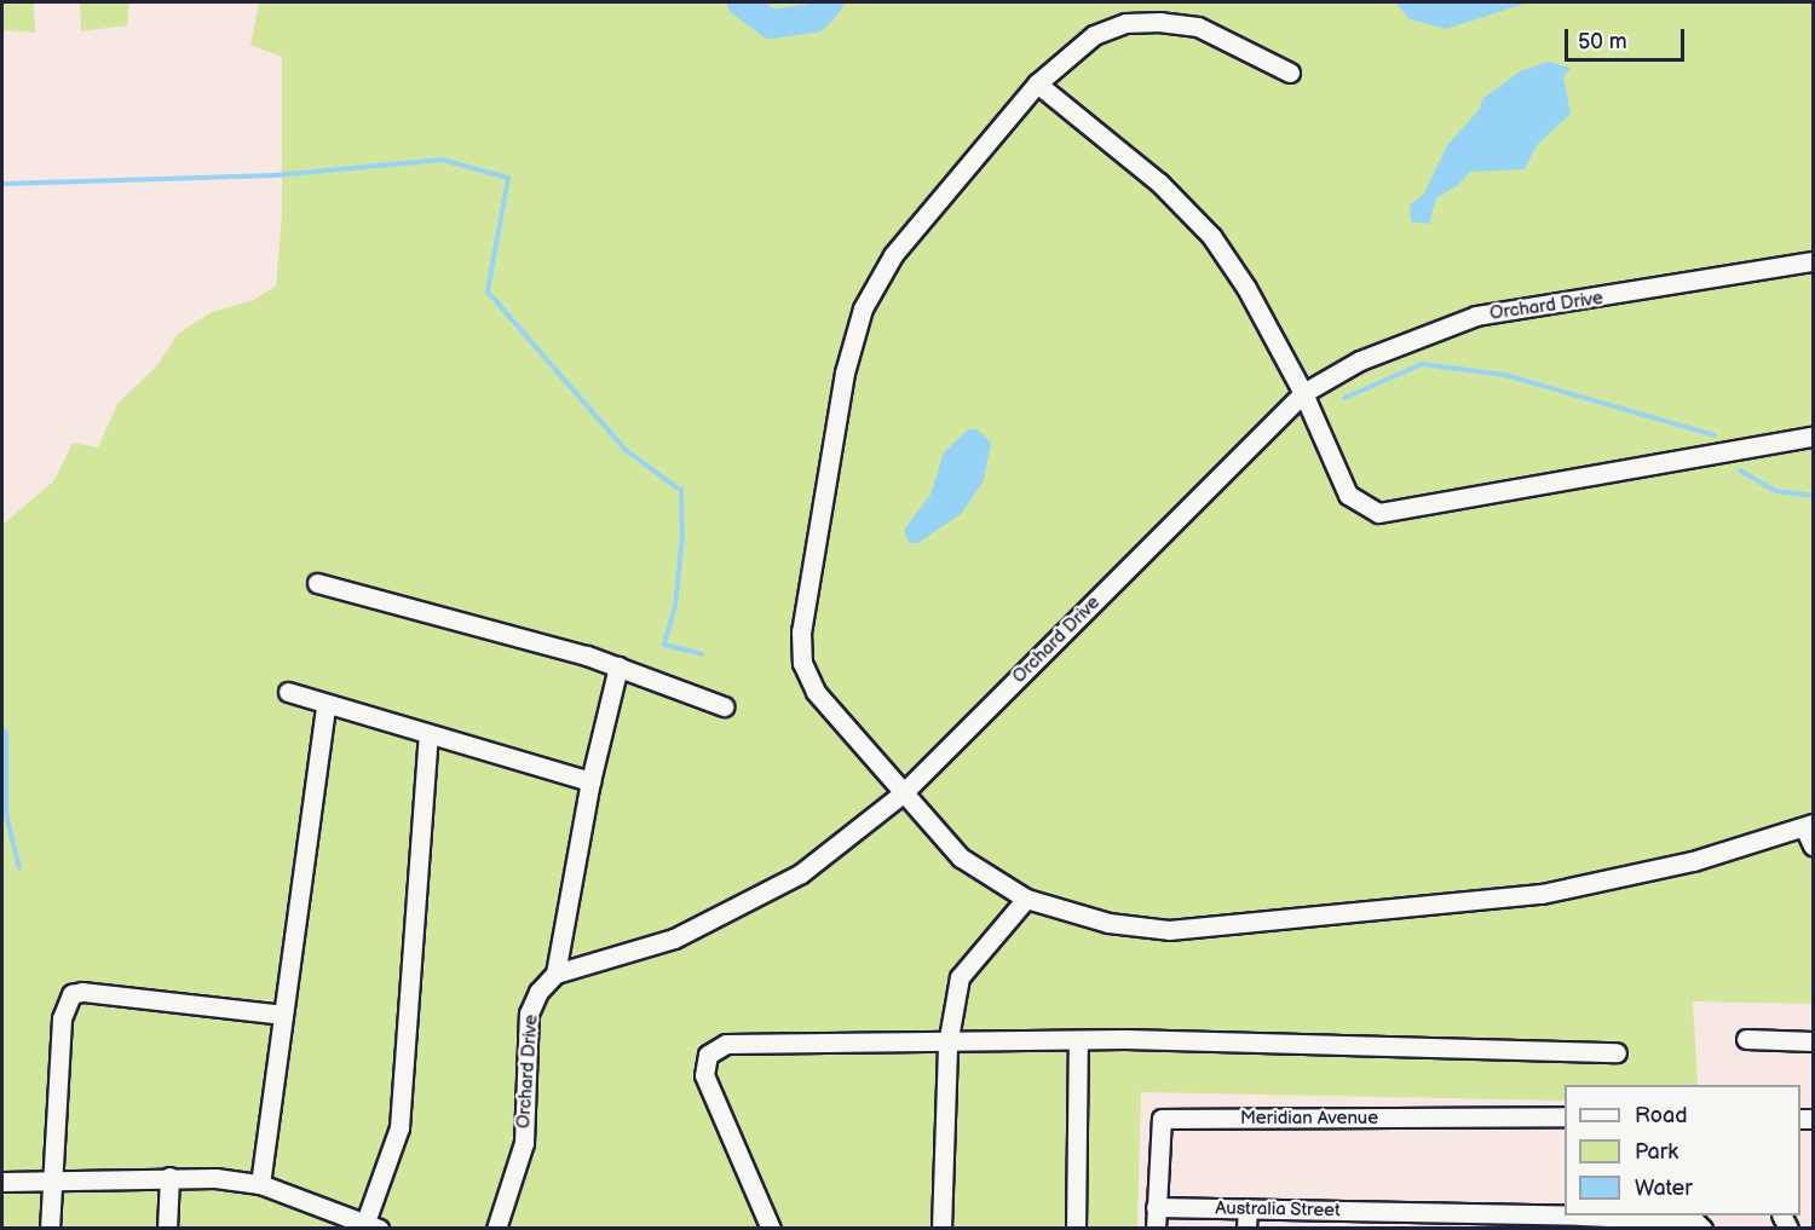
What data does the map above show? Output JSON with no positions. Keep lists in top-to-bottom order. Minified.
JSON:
{"streets":{"street":["Orchard Drive","Meridian Avenue","Australia Street"]},"crossings":[["Meridian Avenue","Australia Street"]],"legend":["Road","Park","Water"],"scale_bar":"50 m"}
